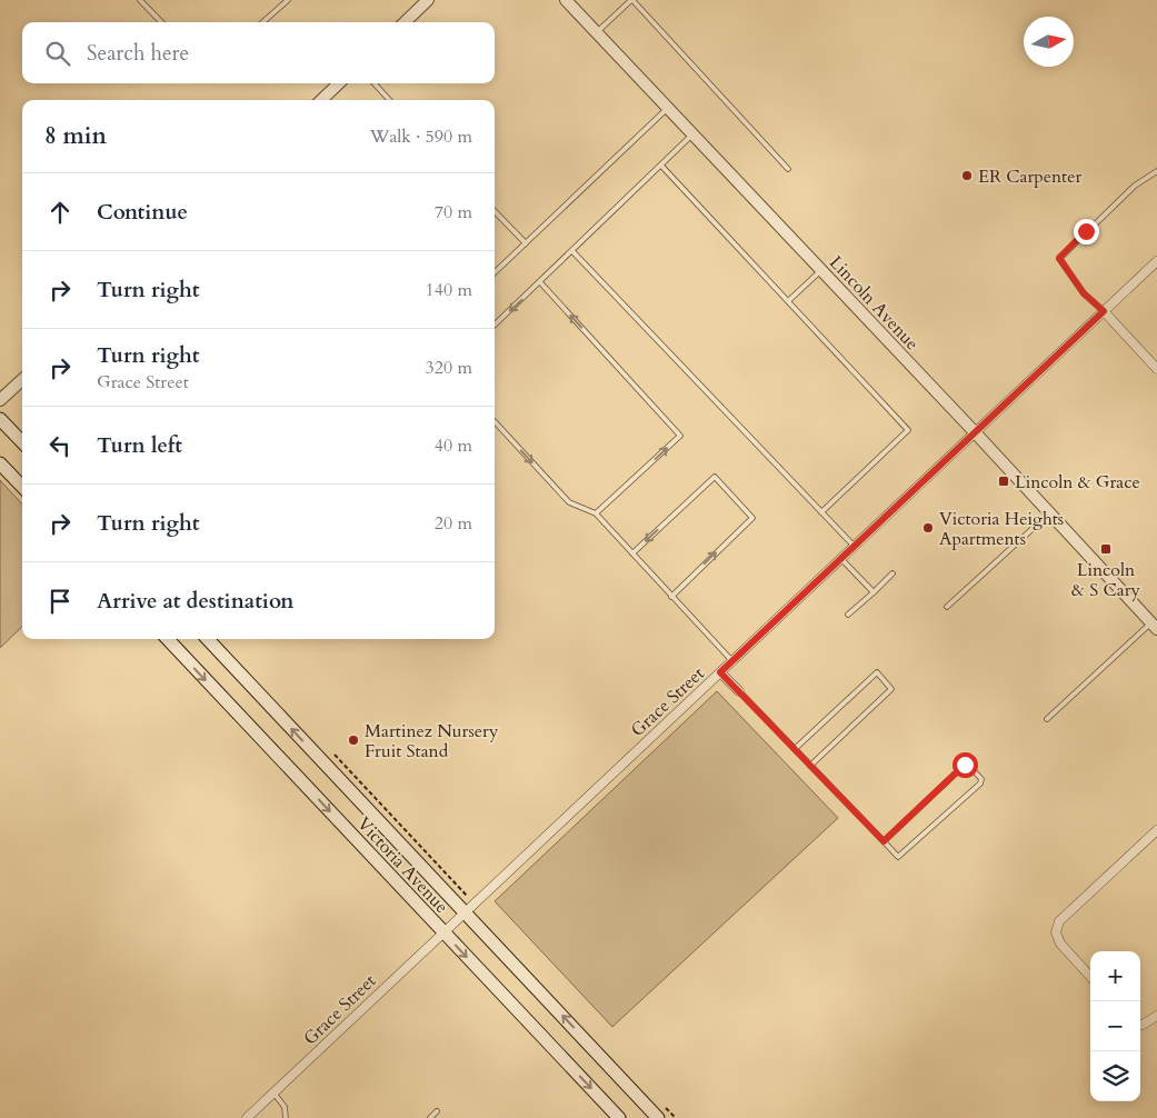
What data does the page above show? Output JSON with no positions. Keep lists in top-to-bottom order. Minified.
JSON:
{"streets":{"main road":["Victoria Avenue"],"street":["Lincoln Avenue","Grace Street"]},"crossings":[["Lincoln Avenue","Grace Street"],["Grace Street","Victoria Avenue"]],"places":{"other":["ER Carpenter","Victoria Heights Apartments","Martinez Nursery Fruit Stand"],"transit":["Lincoln & Grace","Lincoln & S Cary"]},"north":"right","page":{"search":"Search here","heading":["8 min","Walk · 590 m"],"list":[["Continue","70 m"],["Turn right","140 m"],["Turn right","Grace Street","320 m"],["Turn left","40 m"],["Turn right","20 m"],"Arrive at destination"],"map_buttons":["+","−"]}}
